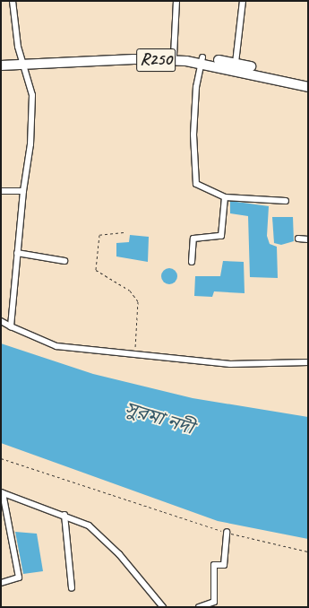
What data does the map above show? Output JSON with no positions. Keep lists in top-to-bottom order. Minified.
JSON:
{"streets":{"main road":["R250"]},"water":["সুরমা নদী"]}
